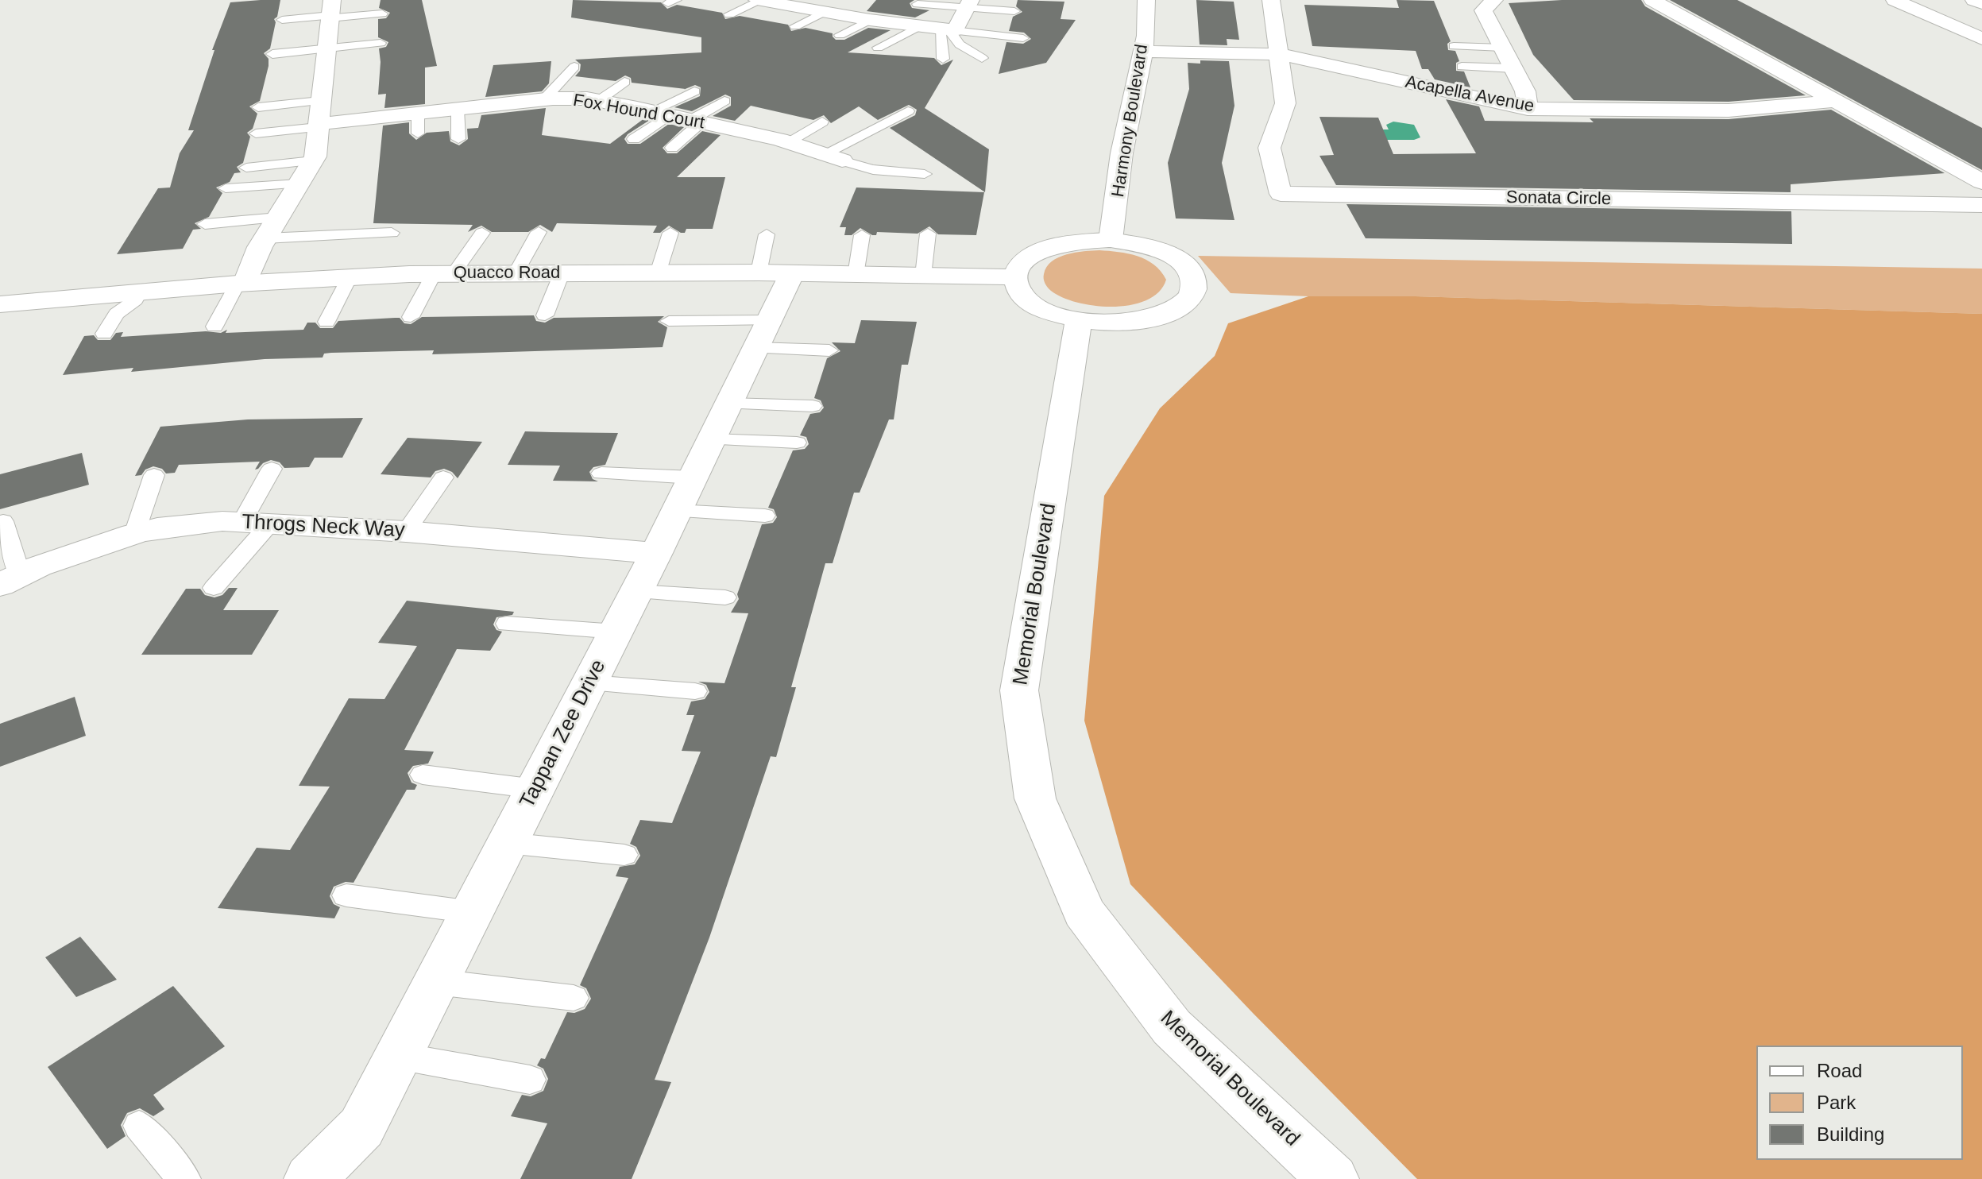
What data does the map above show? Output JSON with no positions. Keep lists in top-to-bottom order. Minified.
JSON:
{"streets":{"main road":["Acapella Avenue","Fox Hound Court","Harmony Boulevard","Sonata Circle","Quacco Road","Throgs Neck Way","Memorial Boulevard","Tappan Zee Drive"]},"crossings":[["Acapella Avenue","Harmony Boulevard"],["Acapella Avenue","Sonata Circle"],["Quacco Road","Tappan Zee Drive"],["Throgs Neck Way","Tappan Zee Drive"]],"legend":["Road","Park","Building"]}
